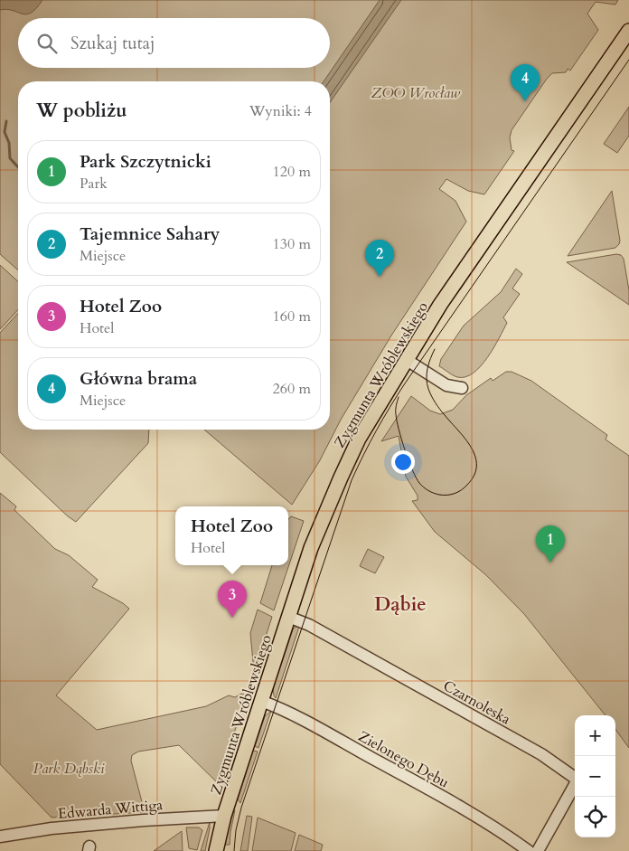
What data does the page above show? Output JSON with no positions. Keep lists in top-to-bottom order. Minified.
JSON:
{"streets":{"main road":["Zygmunta Wróblewskiego"],"street":["Czarnoleska","Zielonego Dębu","Edwarda Wittiga"]},"crossings":[["Zygmunta Wróblewskiego","Czarnoleska"],["Zygmunta Wróblewskiego","Zielonego Dębu"],["Zygmunta Wróblewskiego","Edwarda Wittiga"]],"districts":["Dąbie"],"parks":["ZOO Wrocław","Park Dąbski"],"page":{"search":"Szukaj tutaj","pins":["4","2","1","3"],"heading":["W pobliżu","Wyniki: 4"],"list":[{"mark":"1","name":"Park Szczytnicki","note":"Park","value":"120 m"},{"mark":"2","name":"Tajemnice Sahary","note":"Miejsce","value":"130 m"},{"mark":"3","name":"Hotel Zoo","note":"Hotel","value":"160 m"},{"mark":"4","name":"Główna brama","note":"Miejsce","value":"260 m"}],"popup":["Hotel Zoo","Hotel"],"map_buttons":["+","−"]}}
